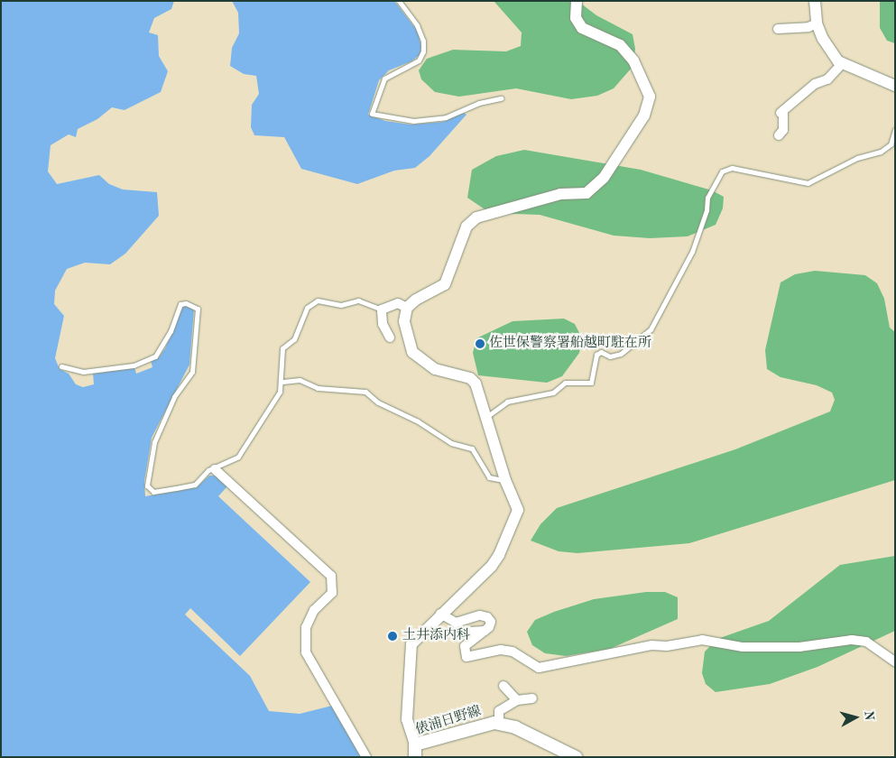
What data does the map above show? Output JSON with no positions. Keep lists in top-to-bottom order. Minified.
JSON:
{"streets":{"main road":["俵浦日野線"]},"places":["佐世保警察署船越町駐在所","土井添内科"],"north":"right"}
